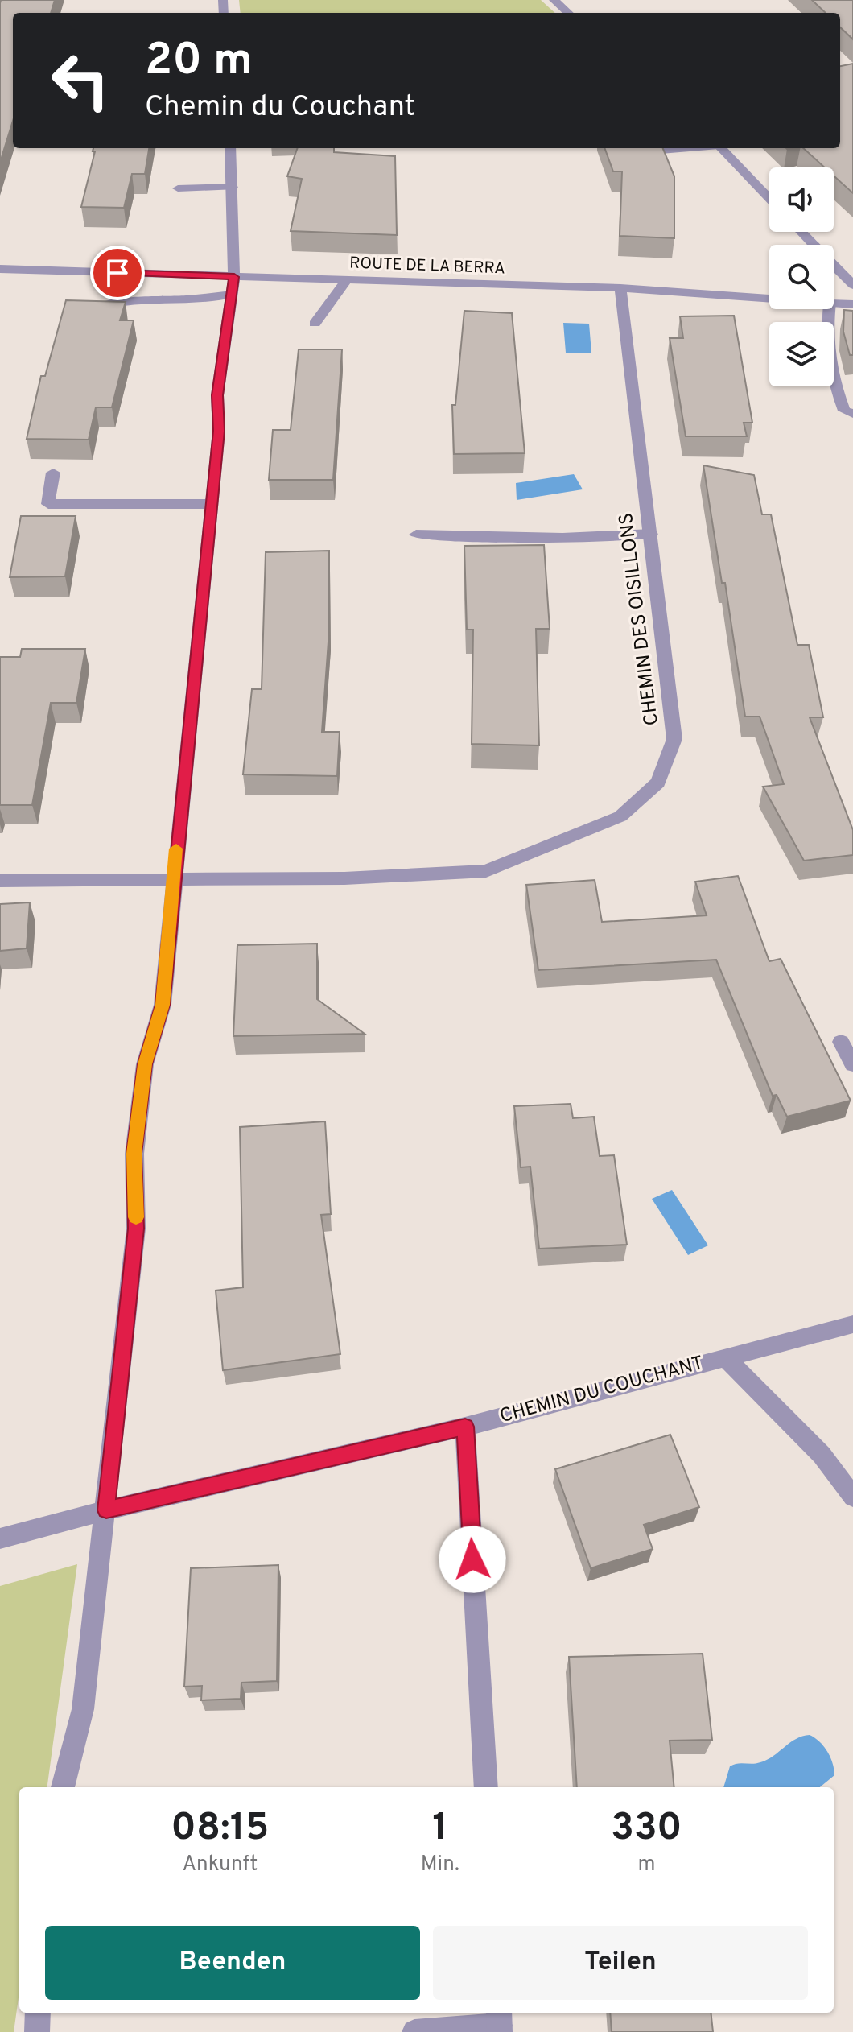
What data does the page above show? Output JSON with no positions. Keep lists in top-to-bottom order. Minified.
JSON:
{"streets":{"street":["ROUTE DE LA BERRA","CHEMIN DES OISILLONS","CHEMIN DU COUCHANT"]},"crossings":[["ROUTE DE LA BERRA","CHEMIN DES OISILLONS"]],"page":{"turn":["20 m","Chemin du Couchant"],"eta":["08:15","Ankunft","1","Min.","330","m"],"buttons":["Beenden","Teilen"]}}
